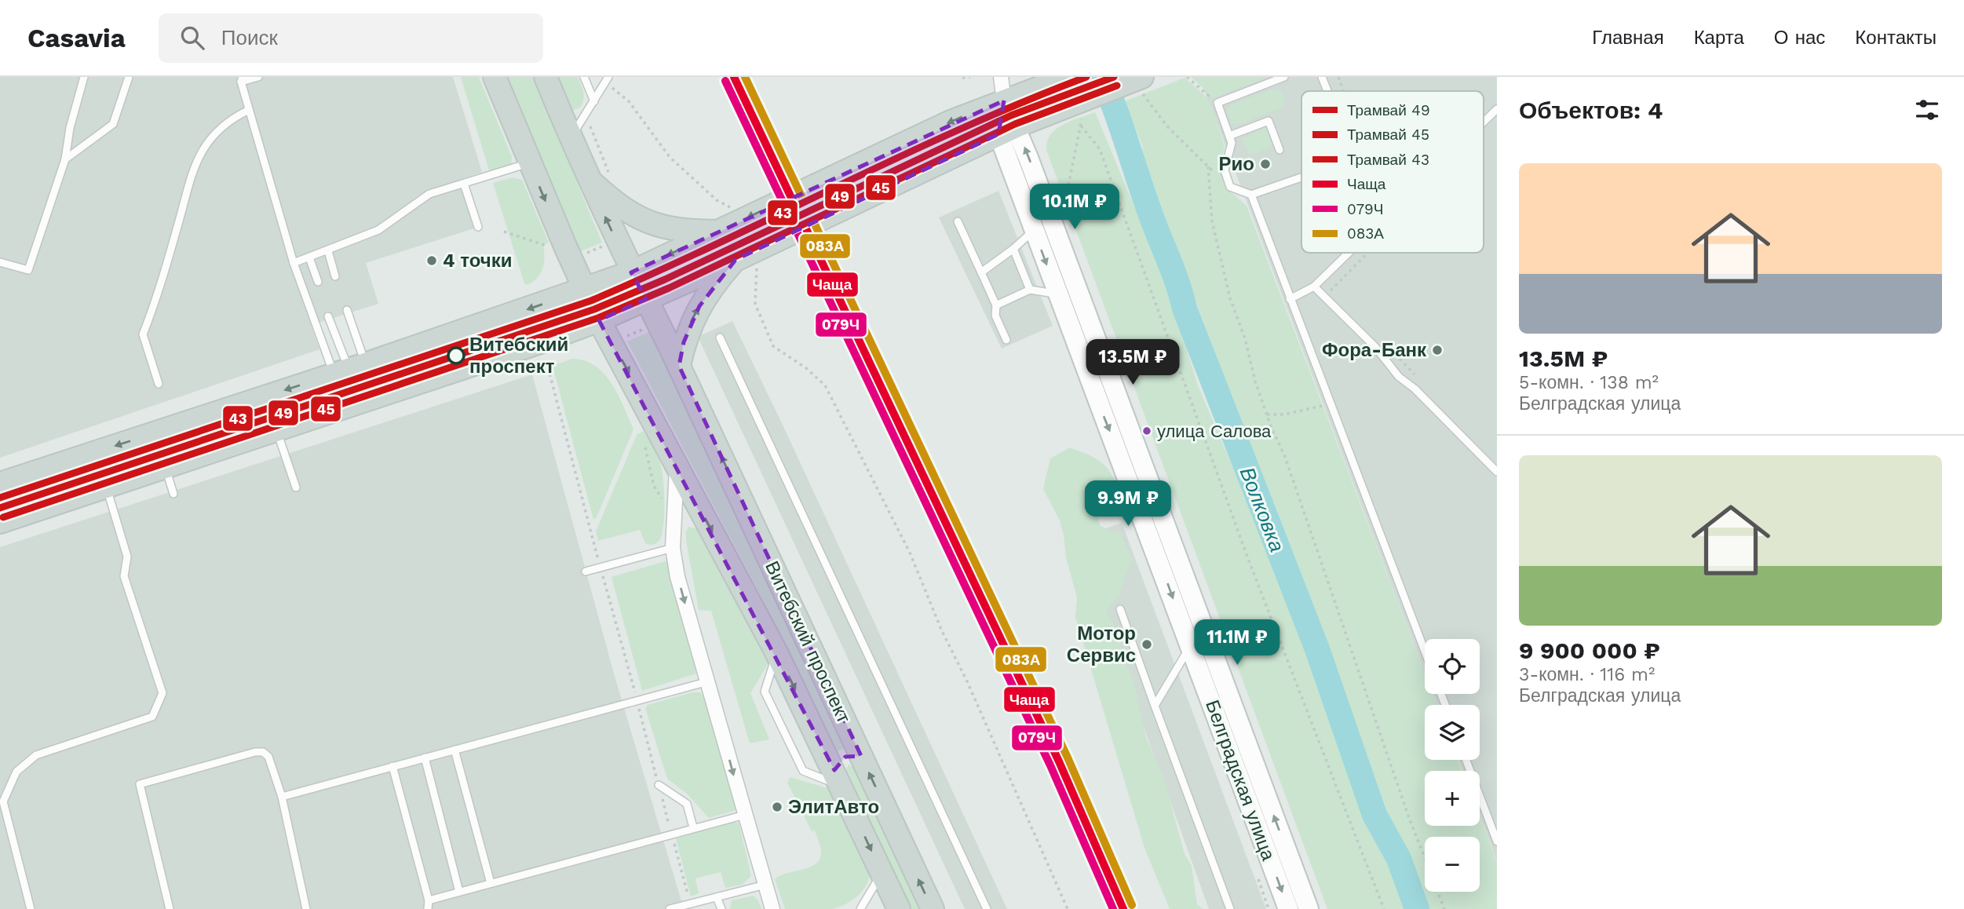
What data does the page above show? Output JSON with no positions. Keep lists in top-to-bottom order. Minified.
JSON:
{"streets":{"main road":["Витебский проспект"],"street":["Белградская улица"]},"water":["Волковка"],"places":["Рио","4 точки","Фора-Банк","Витебский проспект","улица Салова","Мотор Сервис","ЭлитАвто"],"lines":["tram line 49","tram line 43","transit line Чаща","transit line 083А","transit line 079Ч","tram line 45"],"legend":["Трамвай 49","Трамвай 45","Трамвай 43","Чаща","079Ч","083А"],"page":{"header":"Casavia","search":"Поиск","nav":["Главная","Карта","О нас","Контакты"],"heading":"Объектов: 4","list":[{"name":"13.5M ₽","note":"5-комн. · 138 m² · Белградская улица"},{"name":"9 900 000 ₽","note":"3-комн. · 116 m² · Белградская улица"}],"price":["10.1M ₽","13.5M ₽","9.9M ₽","11.1M ₽"],"map_buttons":["+","−"]}}
